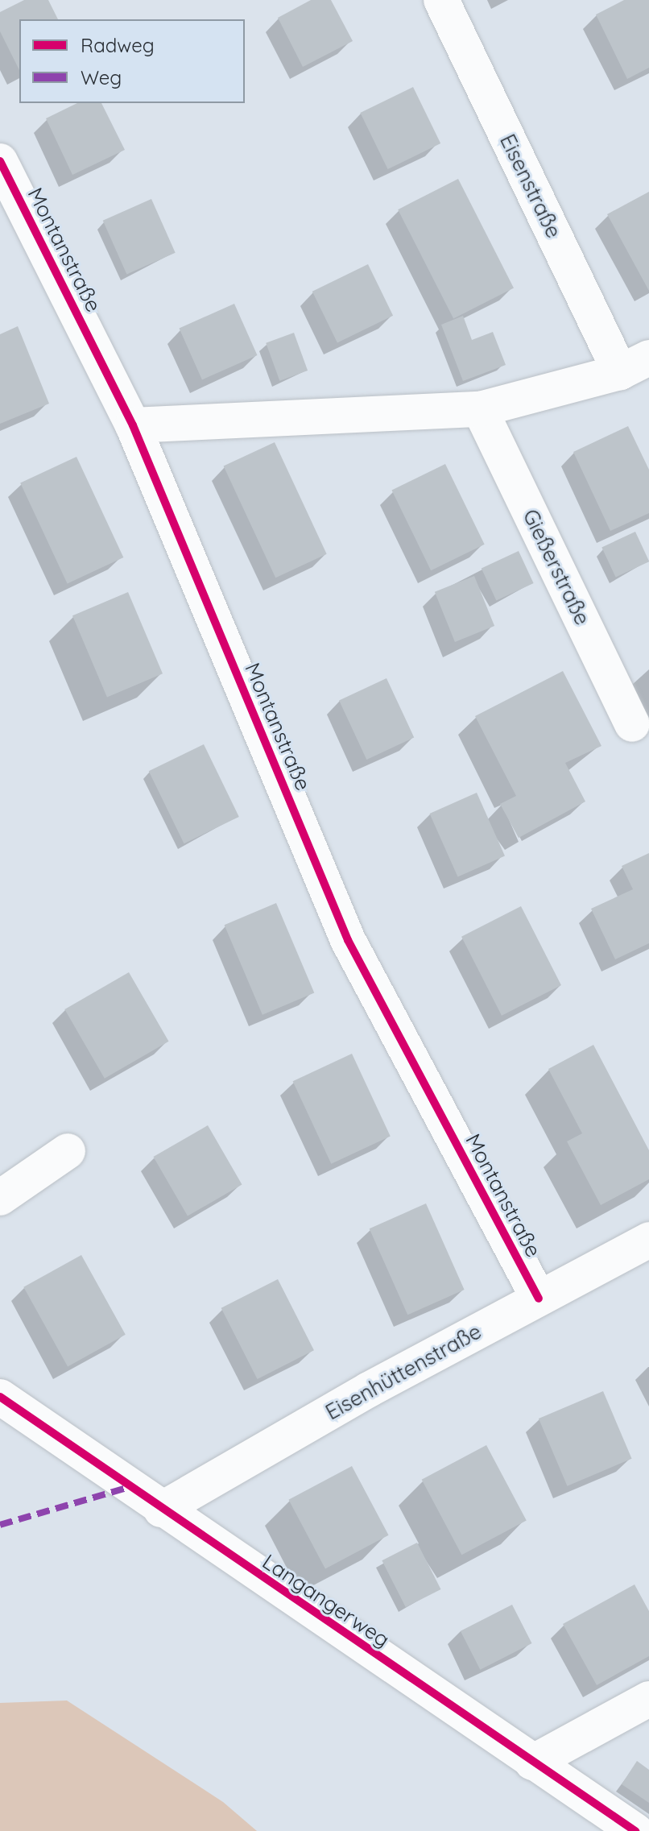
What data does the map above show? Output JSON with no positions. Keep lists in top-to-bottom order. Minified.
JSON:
{"streets":{"street":["Eisenstraße","Montanstraße","Gießerstraße","Eisenhüttenstraße","Langangerweg"]},"crossings":[["Montanstraße","Eisenhüttenstraße"],["Eisenhüttenstraße","Langangerweg"]],"legend":["Radweg","Weg"]}
